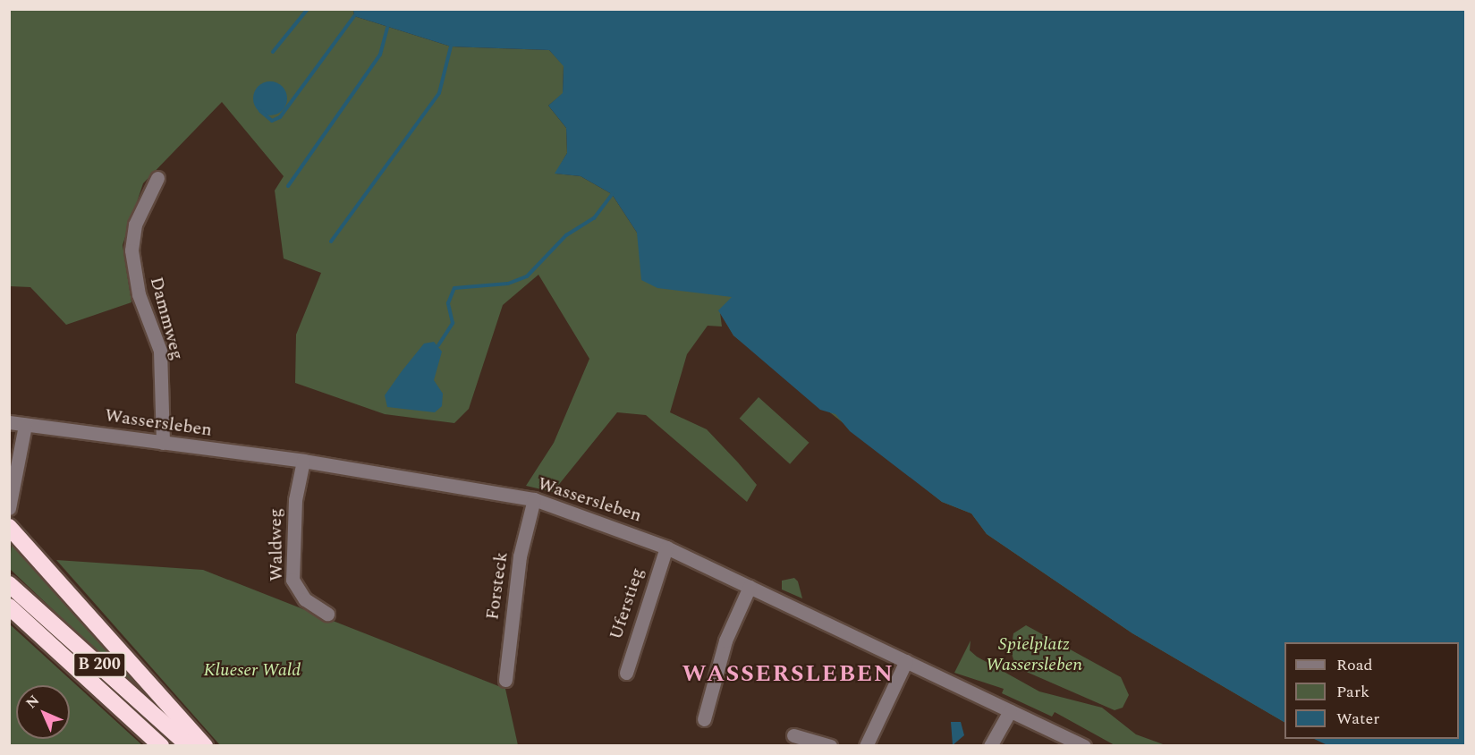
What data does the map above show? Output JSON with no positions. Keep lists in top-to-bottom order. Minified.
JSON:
{"streets":{"highway":["B 200"],"street":["Dammweg","Wassersleben","Waldweg","Forsteck","Uferstieg"]},"crossings":[["Dammweg","Wassersleben"],["Wassersleben","Waldweg"],["Wassersleben","Forsteck"],["Wassersleben","Uferstieg"]],"districts":["WASSERSLEBEN"],"parks":["Spielplatz Wassersleben","Klueser Wald"],"legend":["Road","Park","Water"],"north":"top left"}
